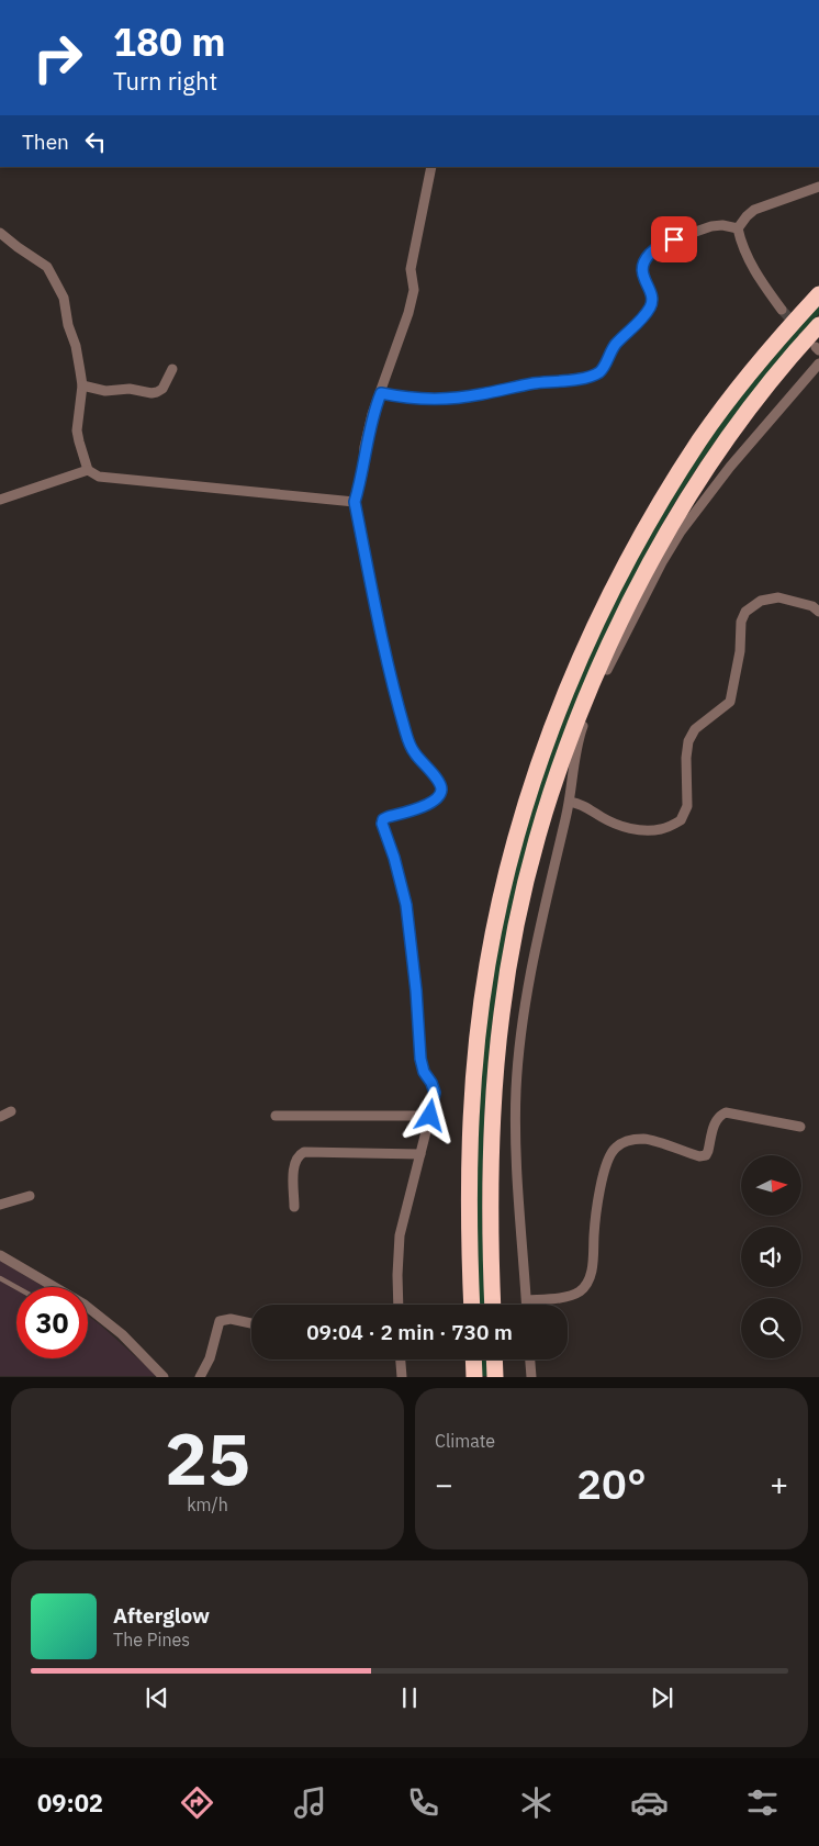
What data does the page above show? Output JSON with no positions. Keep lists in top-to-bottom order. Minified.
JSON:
{"north":"right","page":{"turn":["180 m","Turn right"],"then":"Then","limit":"30","trip":"09:04 · 2 min · 730 m","tile":[["25","km/h"],"Climate"],"heat":["−","20°","+"],"song":["Afterglow","The Pines"],"tabs":"09:02"}}
